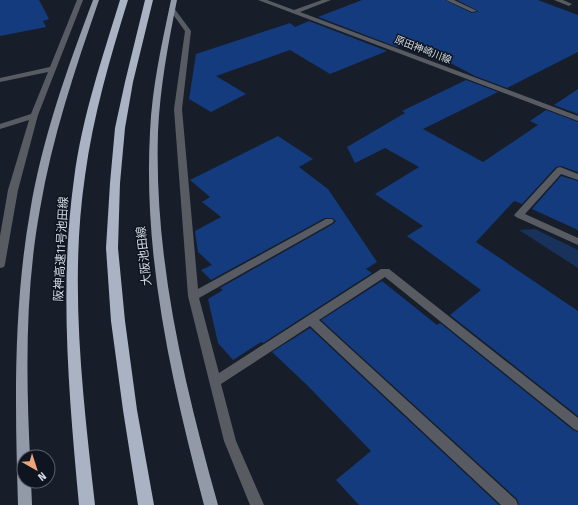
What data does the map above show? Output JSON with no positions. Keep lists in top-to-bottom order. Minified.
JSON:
{"streets":{"highway":["阪神高速11号池田線"],"main road":["大阪池田線"],"street":["原田神崎川線"]},"north":"bottom right"}
